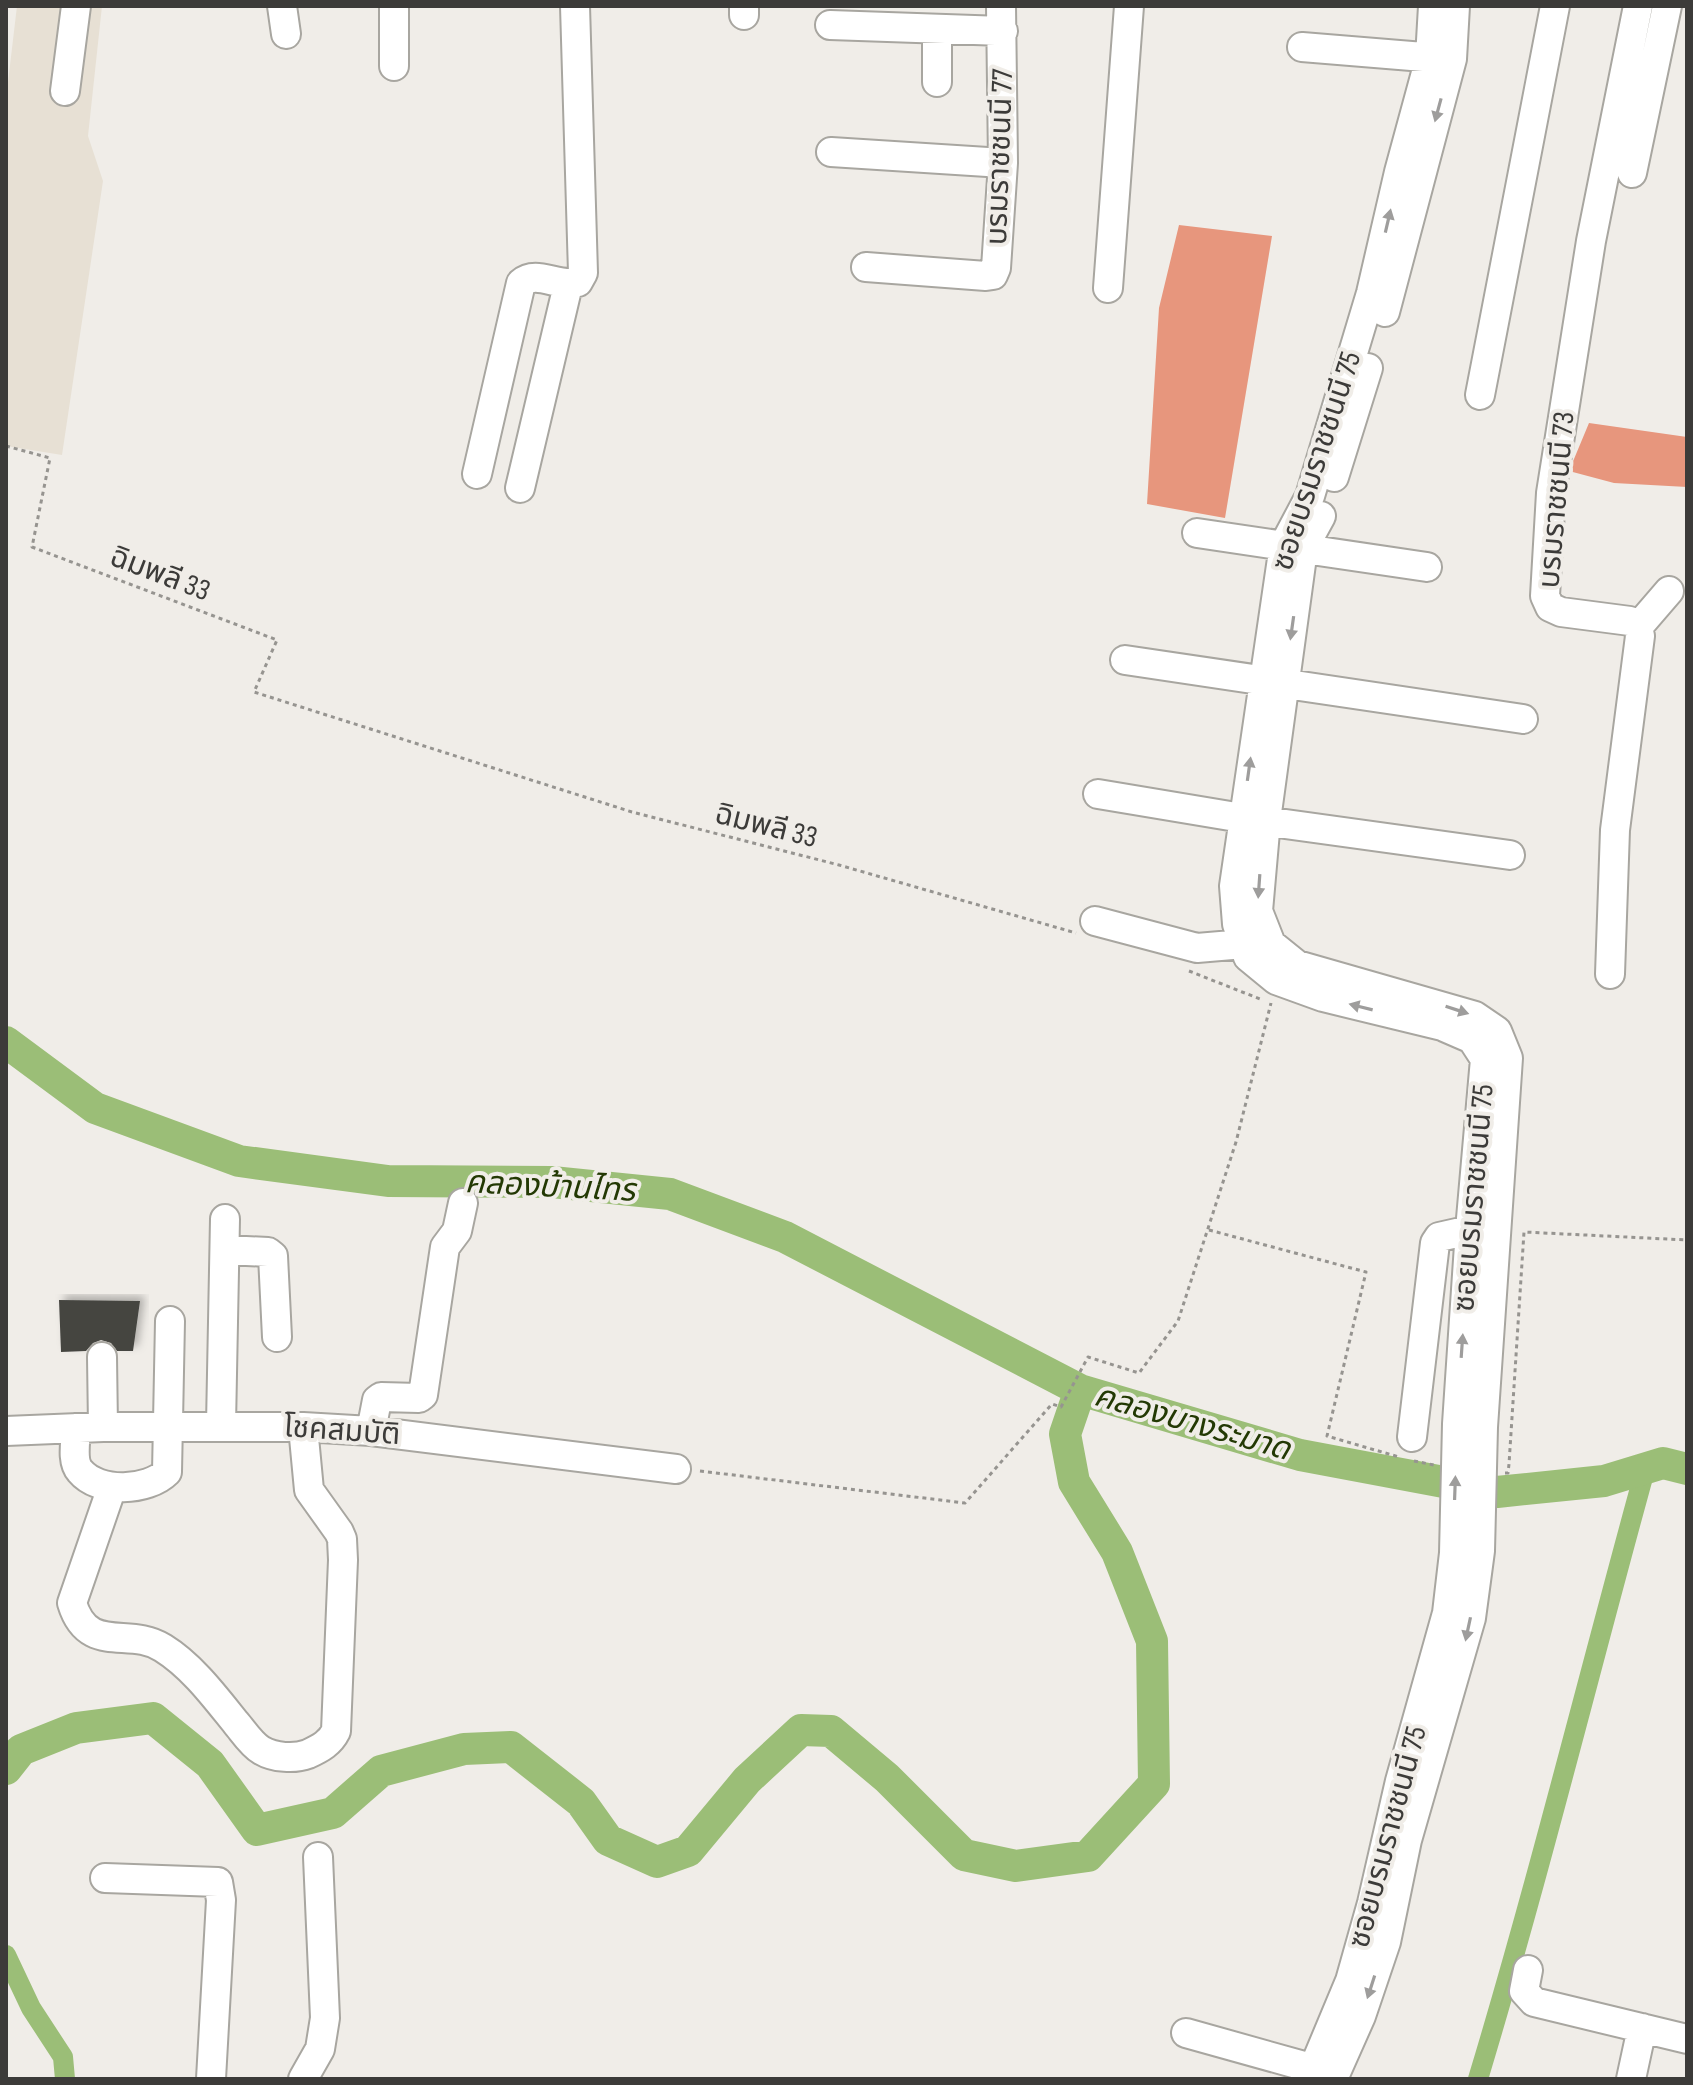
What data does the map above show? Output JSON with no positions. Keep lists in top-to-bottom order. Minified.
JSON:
{"streets":{"street":["บรมราชชนนี 77","ซอยบรมราชชนนี 75","บรมราชชนนี 73","โชคสมบัติ"],"path":["ฉิมพลี 33"]},"water":["คลองบ้านไทร","คลองบางระมาด"]}
